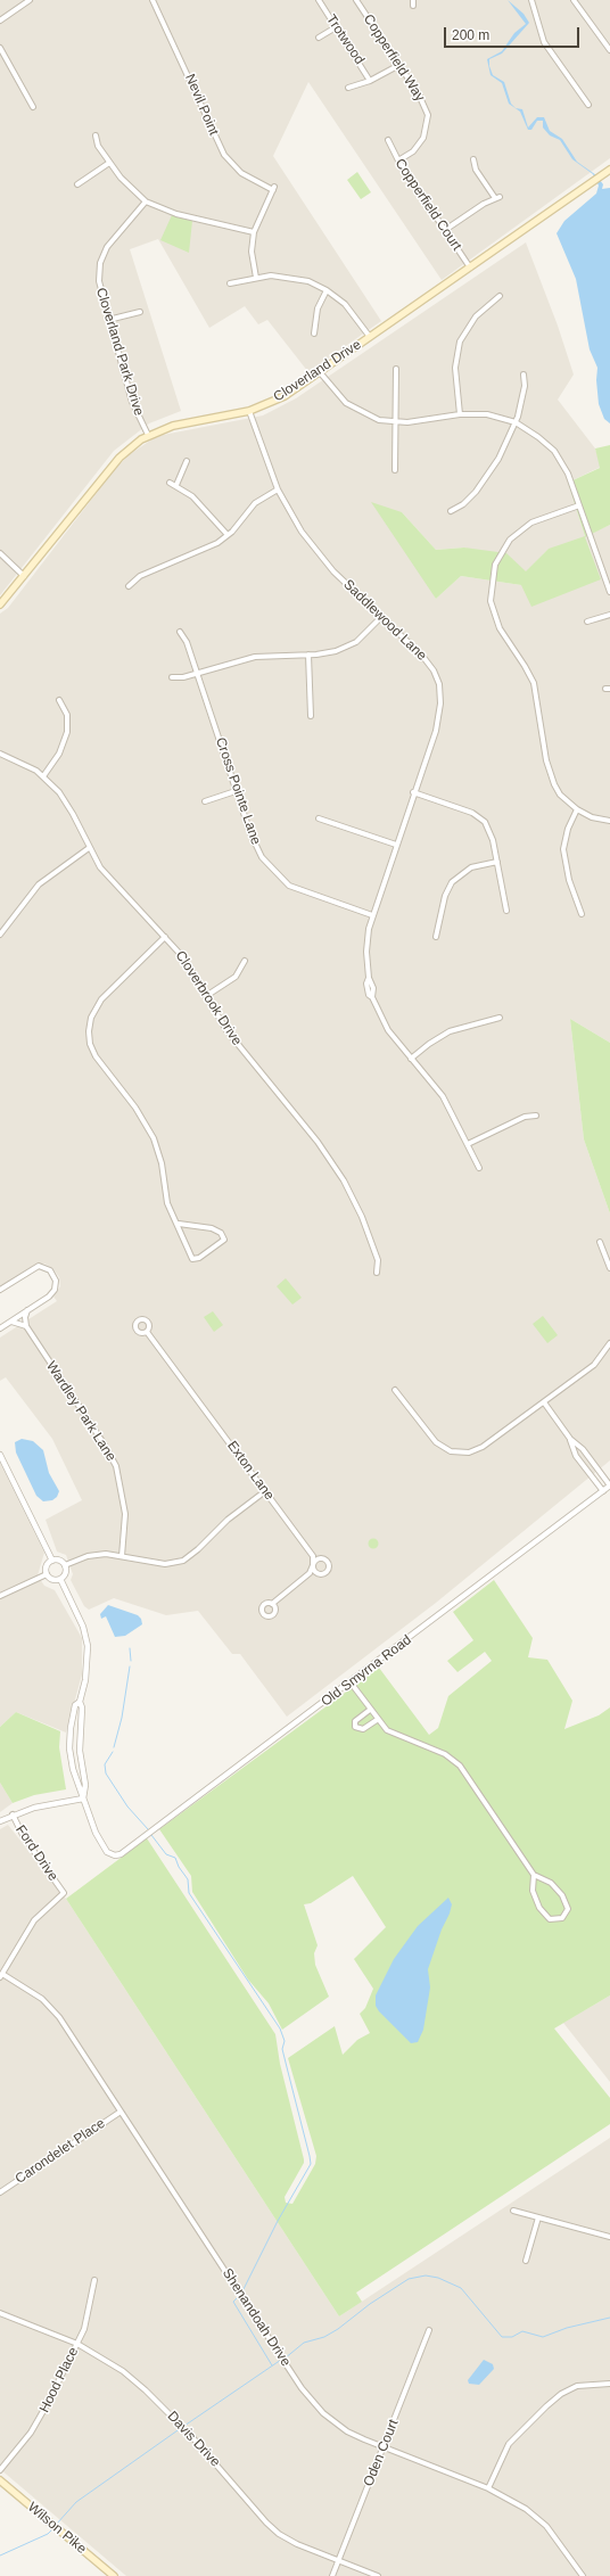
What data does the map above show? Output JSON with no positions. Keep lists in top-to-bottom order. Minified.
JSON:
{"streets":{"main road":["Cloverland Drive","Wilson Pike"],"street":["Trotwood","Copperfield Way","Nevil Point","Copperfield Court","Cloverland Park Drive","Saddlewood Lane","Cross Pointe Lane","Cloverbrook Drive","Wardley Park Lane","Exton Lane","Old Smyrna Road","Ford Drive","Carondelet Place","Shenandoah Drive","Hood Place","Davis Drive","Oden Court"]},"crossings":[["Copperfield Way","Copperfield Court"],["Copperfield Court","Cloverland Drive"],["Cloverland Park Drive","Cloverland Drive"],["Cloverland Drive","Saddlewood Lane"],["Saddlewood Lane","Cross Pointe Lane"],["Ford Drive","Shenandoah Drive"],["Carondelet Place","Shenandoah Drive"],["Shenandoah Drive","Oden Court"],["Hood Place","Davis Drive"],["Davis Drive","Oden Court"]],"scale_bar":"200 m"}
